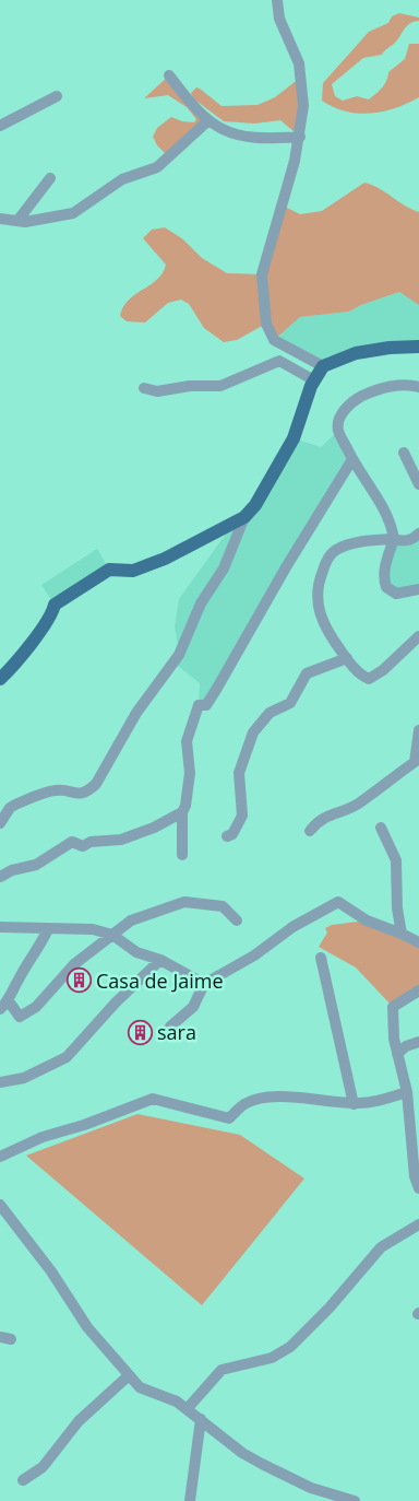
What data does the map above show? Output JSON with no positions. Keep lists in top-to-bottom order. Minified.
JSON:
{"places":{"building":["Casa de Jaime","sara"]}}
